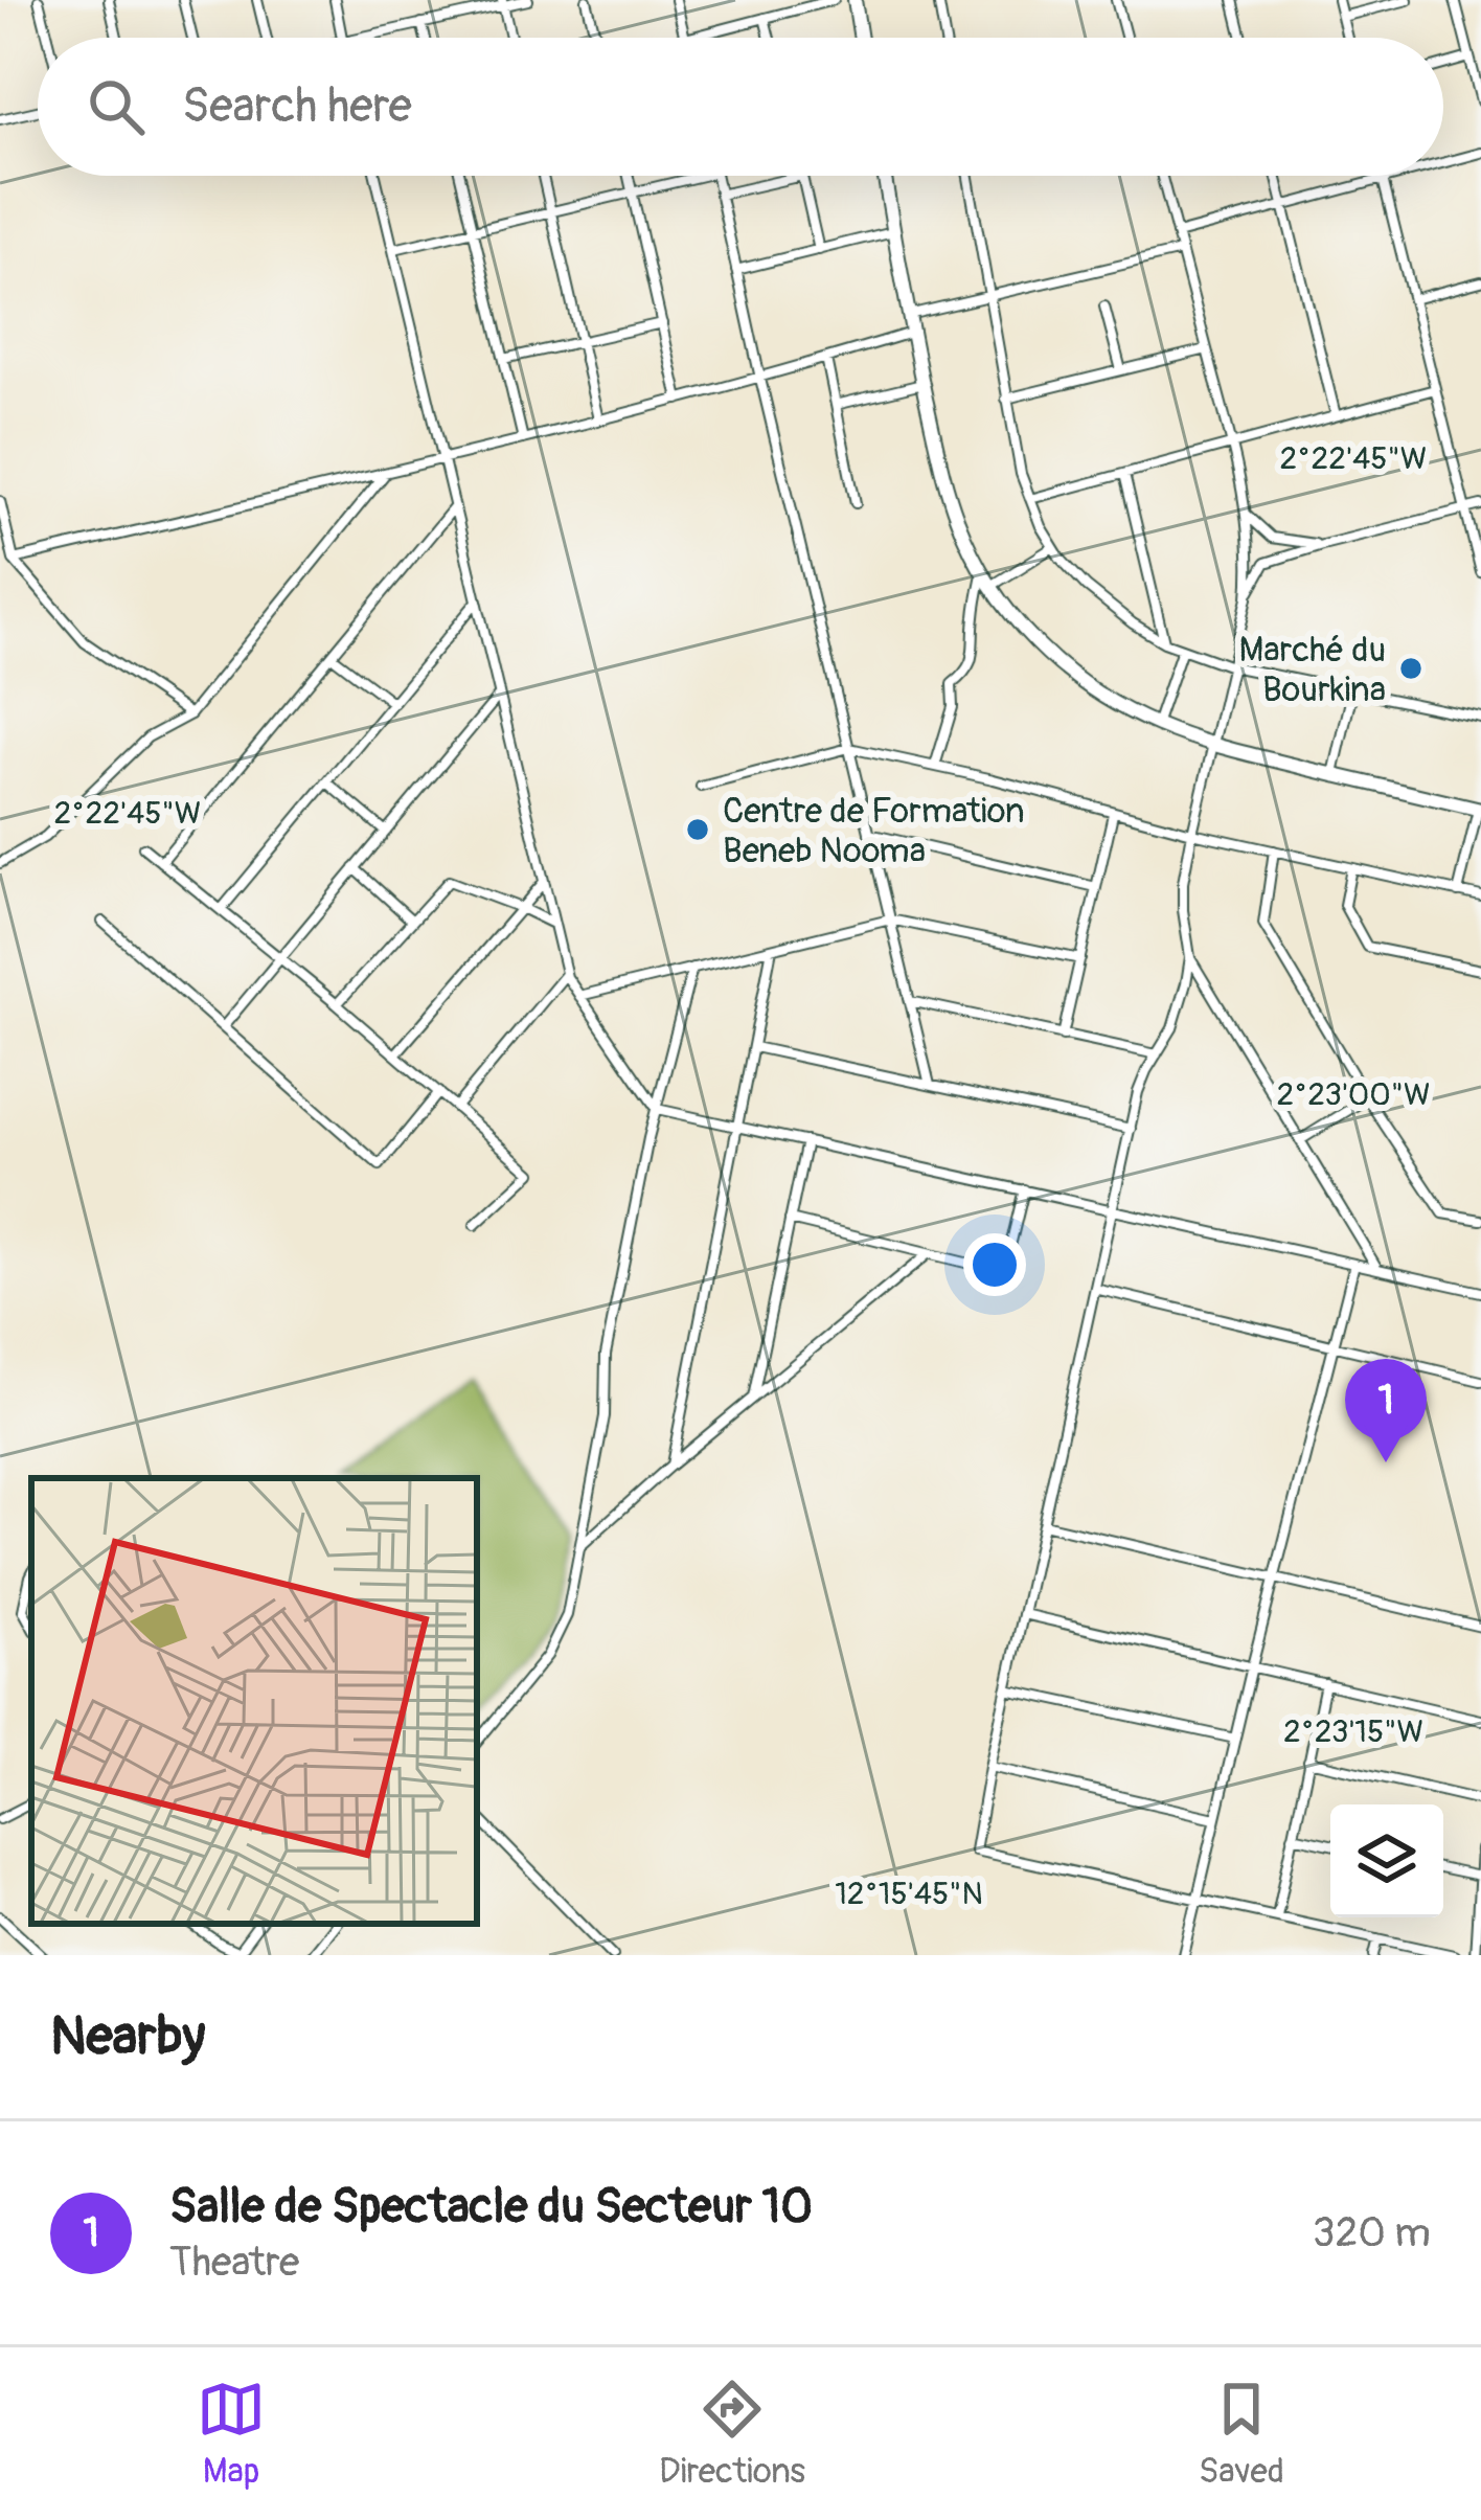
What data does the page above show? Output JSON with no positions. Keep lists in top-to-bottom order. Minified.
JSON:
{"places":["Marché du Bourkina","Centre de Formation Beneb Nooma"],"page":{"search":"Search here","pins":"1","heading":"Nearby","list":[{"mark":"1","name":"Salle de Spectacle du Secteur 10","note":"Theatre","value":"320 m"}],"nav":["Map","Directions","Saved"]},"coordinates":["2°22'45\"W","2°23'00\"W","2°23'15\"W","12°15'45\"N"]}
